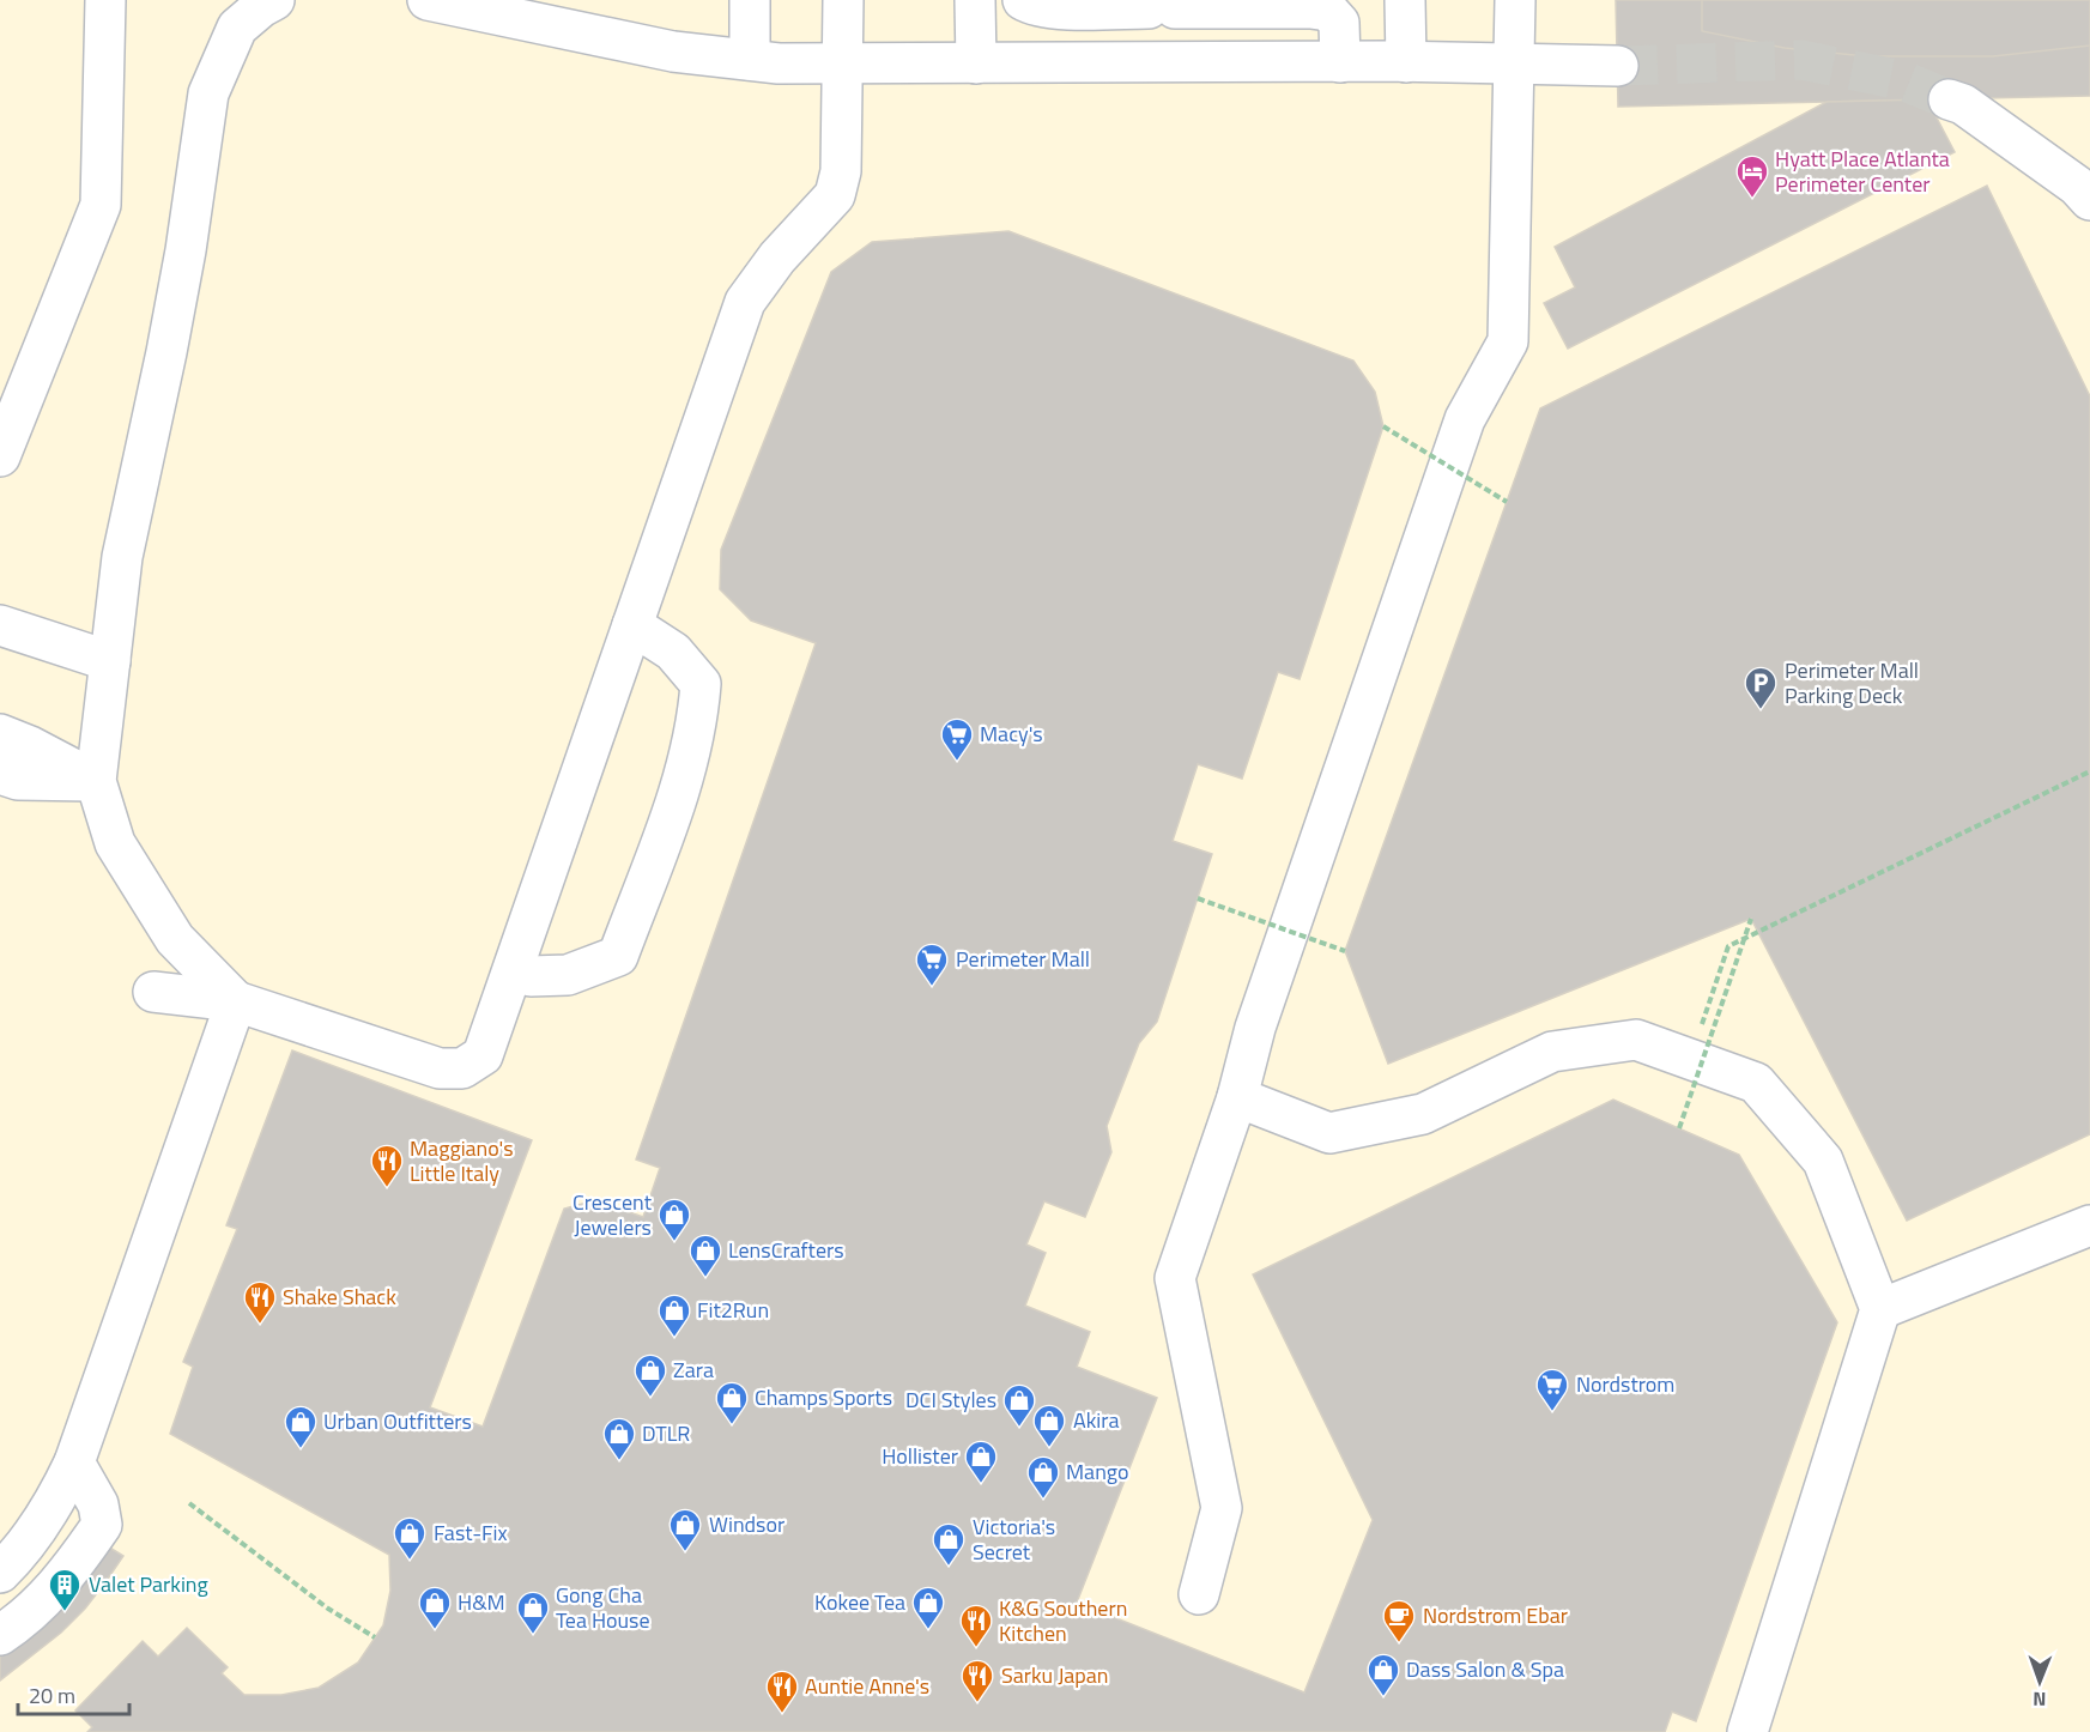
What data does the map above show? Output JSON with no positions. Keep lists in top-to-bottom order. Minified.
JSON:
{"places":{"hotel":["Hyatt Place Atlanta Perimeter Center"],"parking":["Perimeter Mall Parking Deck"],"supermarket":["Macy's","Perimeter Mall","Nordstrom"],"restaurant":["Maggiano's Little Italy","Shake Shack","K&G Southern Kitchen","Sarku Japan","Auntie Anne's"],"shop":["Crescent Jewelers","LensCrafters","Fit2Run","Zara","Champs Sports","DCI Styles","Akira","Urban Outfitters","DTLR","Hollister","Mango","Windsor","Fast-Fix","Victoria's Secret","H&M","Kokee Tea","Gong Cha Tea House","Dass Salon & Spa"],"building":["Valet Parking"],"cafe":["Nordstrom Ebar"]},"scale_bar":"20 m","north":"bottom"}
